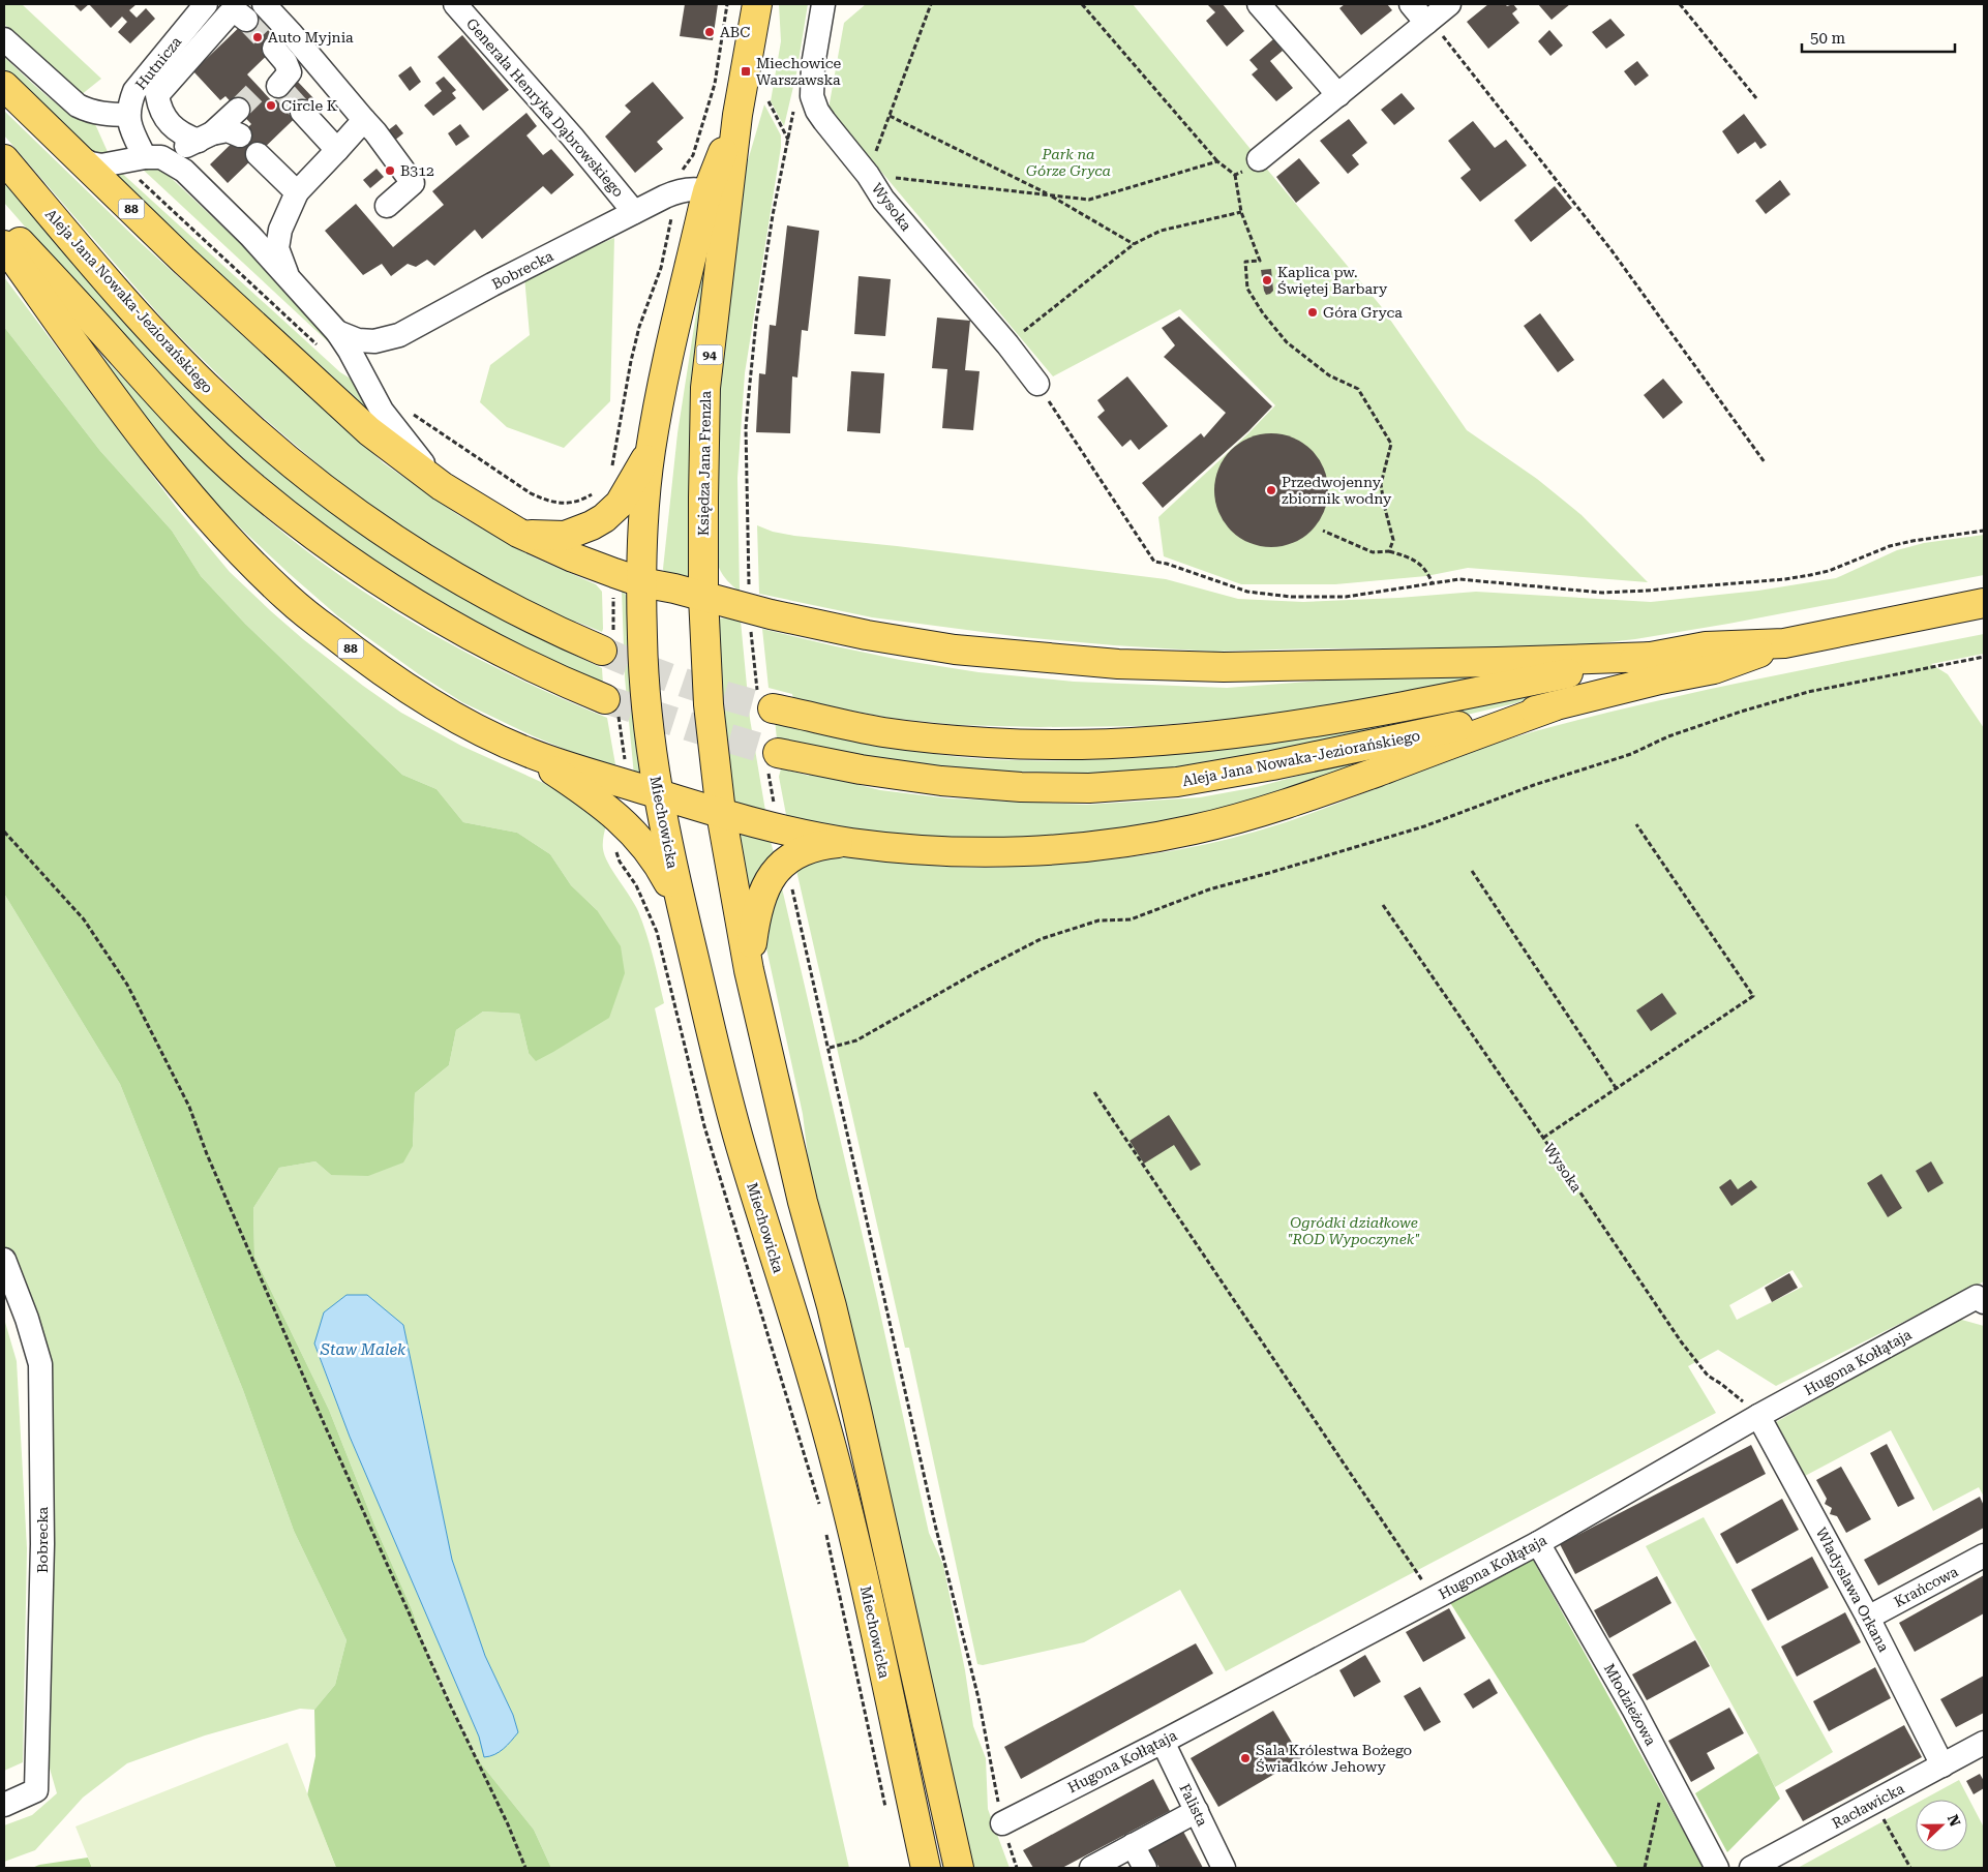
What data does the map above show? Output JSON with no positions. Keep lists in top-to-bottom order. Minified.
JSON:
{"streets":{"main road":["88","Aleja Jana Nowaka-Jeziorańskiego","94","Księdza Jana Frenzla","Miechowicka"],"street":["Hutnicza","Generała Henryka Dąbrowskiego","Wysoka","Bobrecka","Hugona Kołłątaja","Krańcowa","Władyslawa Orkana","Młodzieżowa","Falista","Racławicka"]},"crossings":[["Generała Henryka Dąbrowskiego","Bobrecka"],["Wysoka","Hugona Kołłątaja"],["Wysoka","Władyslawa Orkana"],["88","Księdza Jana Frenzla"],["88","Miechowicka"],["Bobrecka","Księdza Jana Frenzla"],["Księdza Jana Frenzla","Miechowicka"],["Hugona Kołłątaja","Władyslawa Orkana"],["Hugona Kołłątaja","Młodzieżowa"],["Hugona Kołłątaja","Falista"],["Krańcowa","Władyslawa Orkana"],["Władyslawa Orkana","Racławicka"]],"water":["Staw Malek"],"parks":["Park na Górze Gryca","Ogródki działkowe \"ROD Wypoczynek\""],"places":{"other":["ABC","Auto Myjnia","Circle K","B312","Kaplica pw. Świętej Barbary","Góra Gryca","Przedwojenny zbiornik wodny","Sala Królestwa Bożego Świadków Jehowy"],"transit":["Miechowice Warszawska"]},"scale_bar":"50 m","north":"right"}
